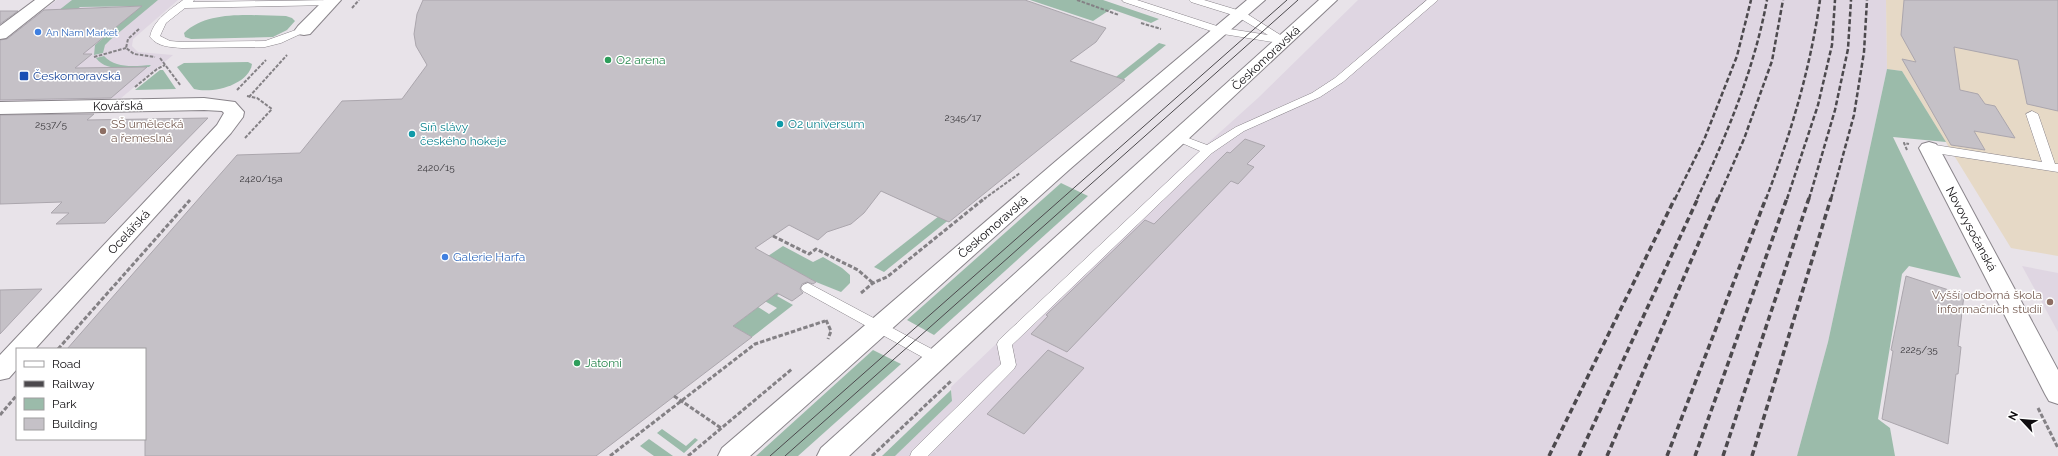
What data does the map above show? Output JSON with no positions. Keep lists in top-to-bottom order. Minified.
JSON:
{"streets":{"main road":["Českomoravská","Kovářská","Novovysočanská","Ocelářská"]},"crossings":[["Kovářská","Ocelářská"]],"places":{"other":["An Nam Market","O2 arena","O2 universum","SŠ umělecká a řemeslná","Síň slávy českého hokeje","Galerie Harfa","Vyšší odborná škola informačních studií","Jatomi"],"transit":["Českomoravská"]},"house_numbers":["2345/17","2537/5","2420/15","2420/15a","2225/35"],"legend":["Road","Railway","Park","Building"],"north":"top left"}
